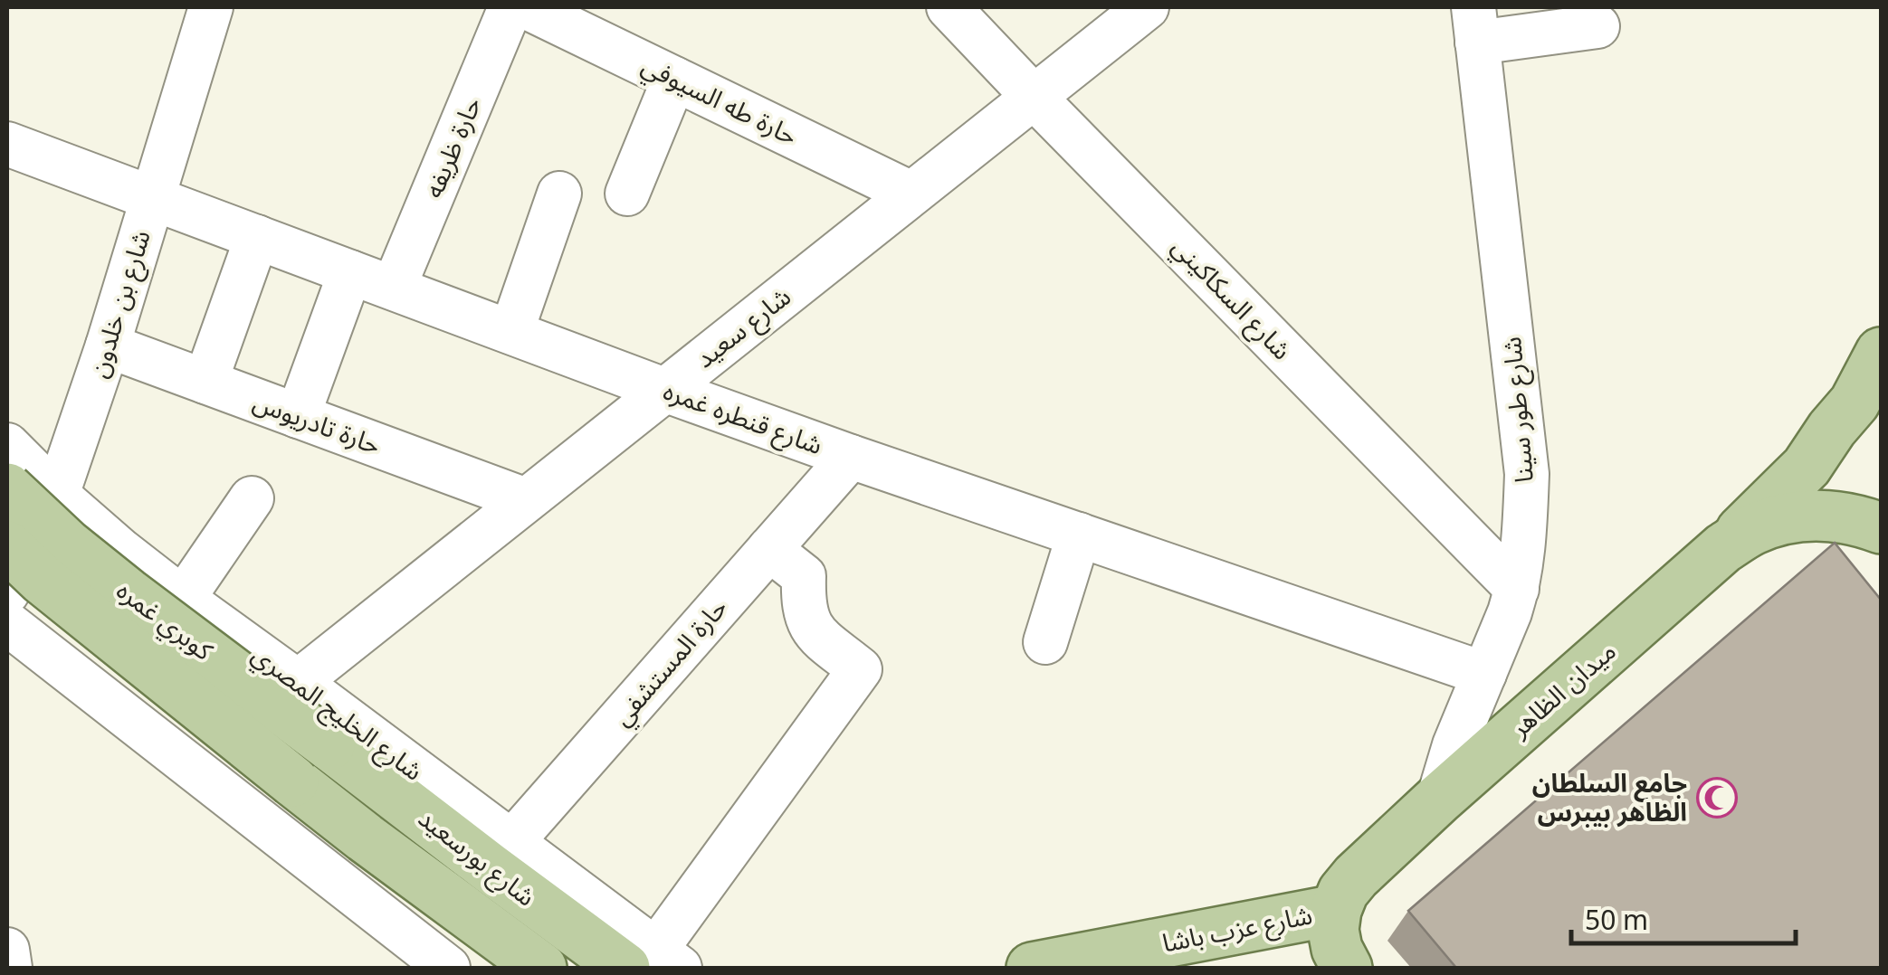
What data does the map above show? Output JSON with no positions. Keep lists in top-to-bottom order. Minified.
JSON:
{"streets":{"main road":["كوبري غمره","ميدان الظاهر","شارع بورسعيد","شارع عزب باشا"],"street":["حارة طه السيوفي","حارة ظريفه","شارع السكاكيني","شارع بن خلدون","شارع سعيد","شارع طور سينا","شارع قنطره غمره","حارة تادريوس","حارة المستشفي","شارع الخليج المصري"]},"crossings":[["حارة طه السيوفي","شارع سعيد"],["حارة ظريفه","شارع قنطره غمره"],["شارع السكاكيني","شارع سعيد"],["شارع السكاكيني","شارع طور سينا"],["شارع بن خلدون","شارع قنطره غمره"],["شارع بن خلدون","حارة تادريوس"],["شارع بن خلدون","شارع الخليج المصري"],["شارع سعيد","شارع قنطره غمره"],["شارع سعيد","حارة تادريوس"],["شارع سعيد","شارع الخليج المصري"],["شارع طور سينا","شارع قنطره غمره"],["شارع طور سينا","ميدان الظاهر"],["شارع قنطره غمره","حارة المستشفي"],["كوبري غمره","شارع بورسعيد"],["حارة المستشفي","شارع الخليج المصري"],["حارة المستشفي","شارع بورسعيد"],["ميدان الظاهر","شارع عزب باشا"],["شارع الخليج المصري","شارع بورسعيد"]],"places":{"mosque":["جامع السلطان الظاهر بيبرس"]},"scale_bar":"50 m"}
